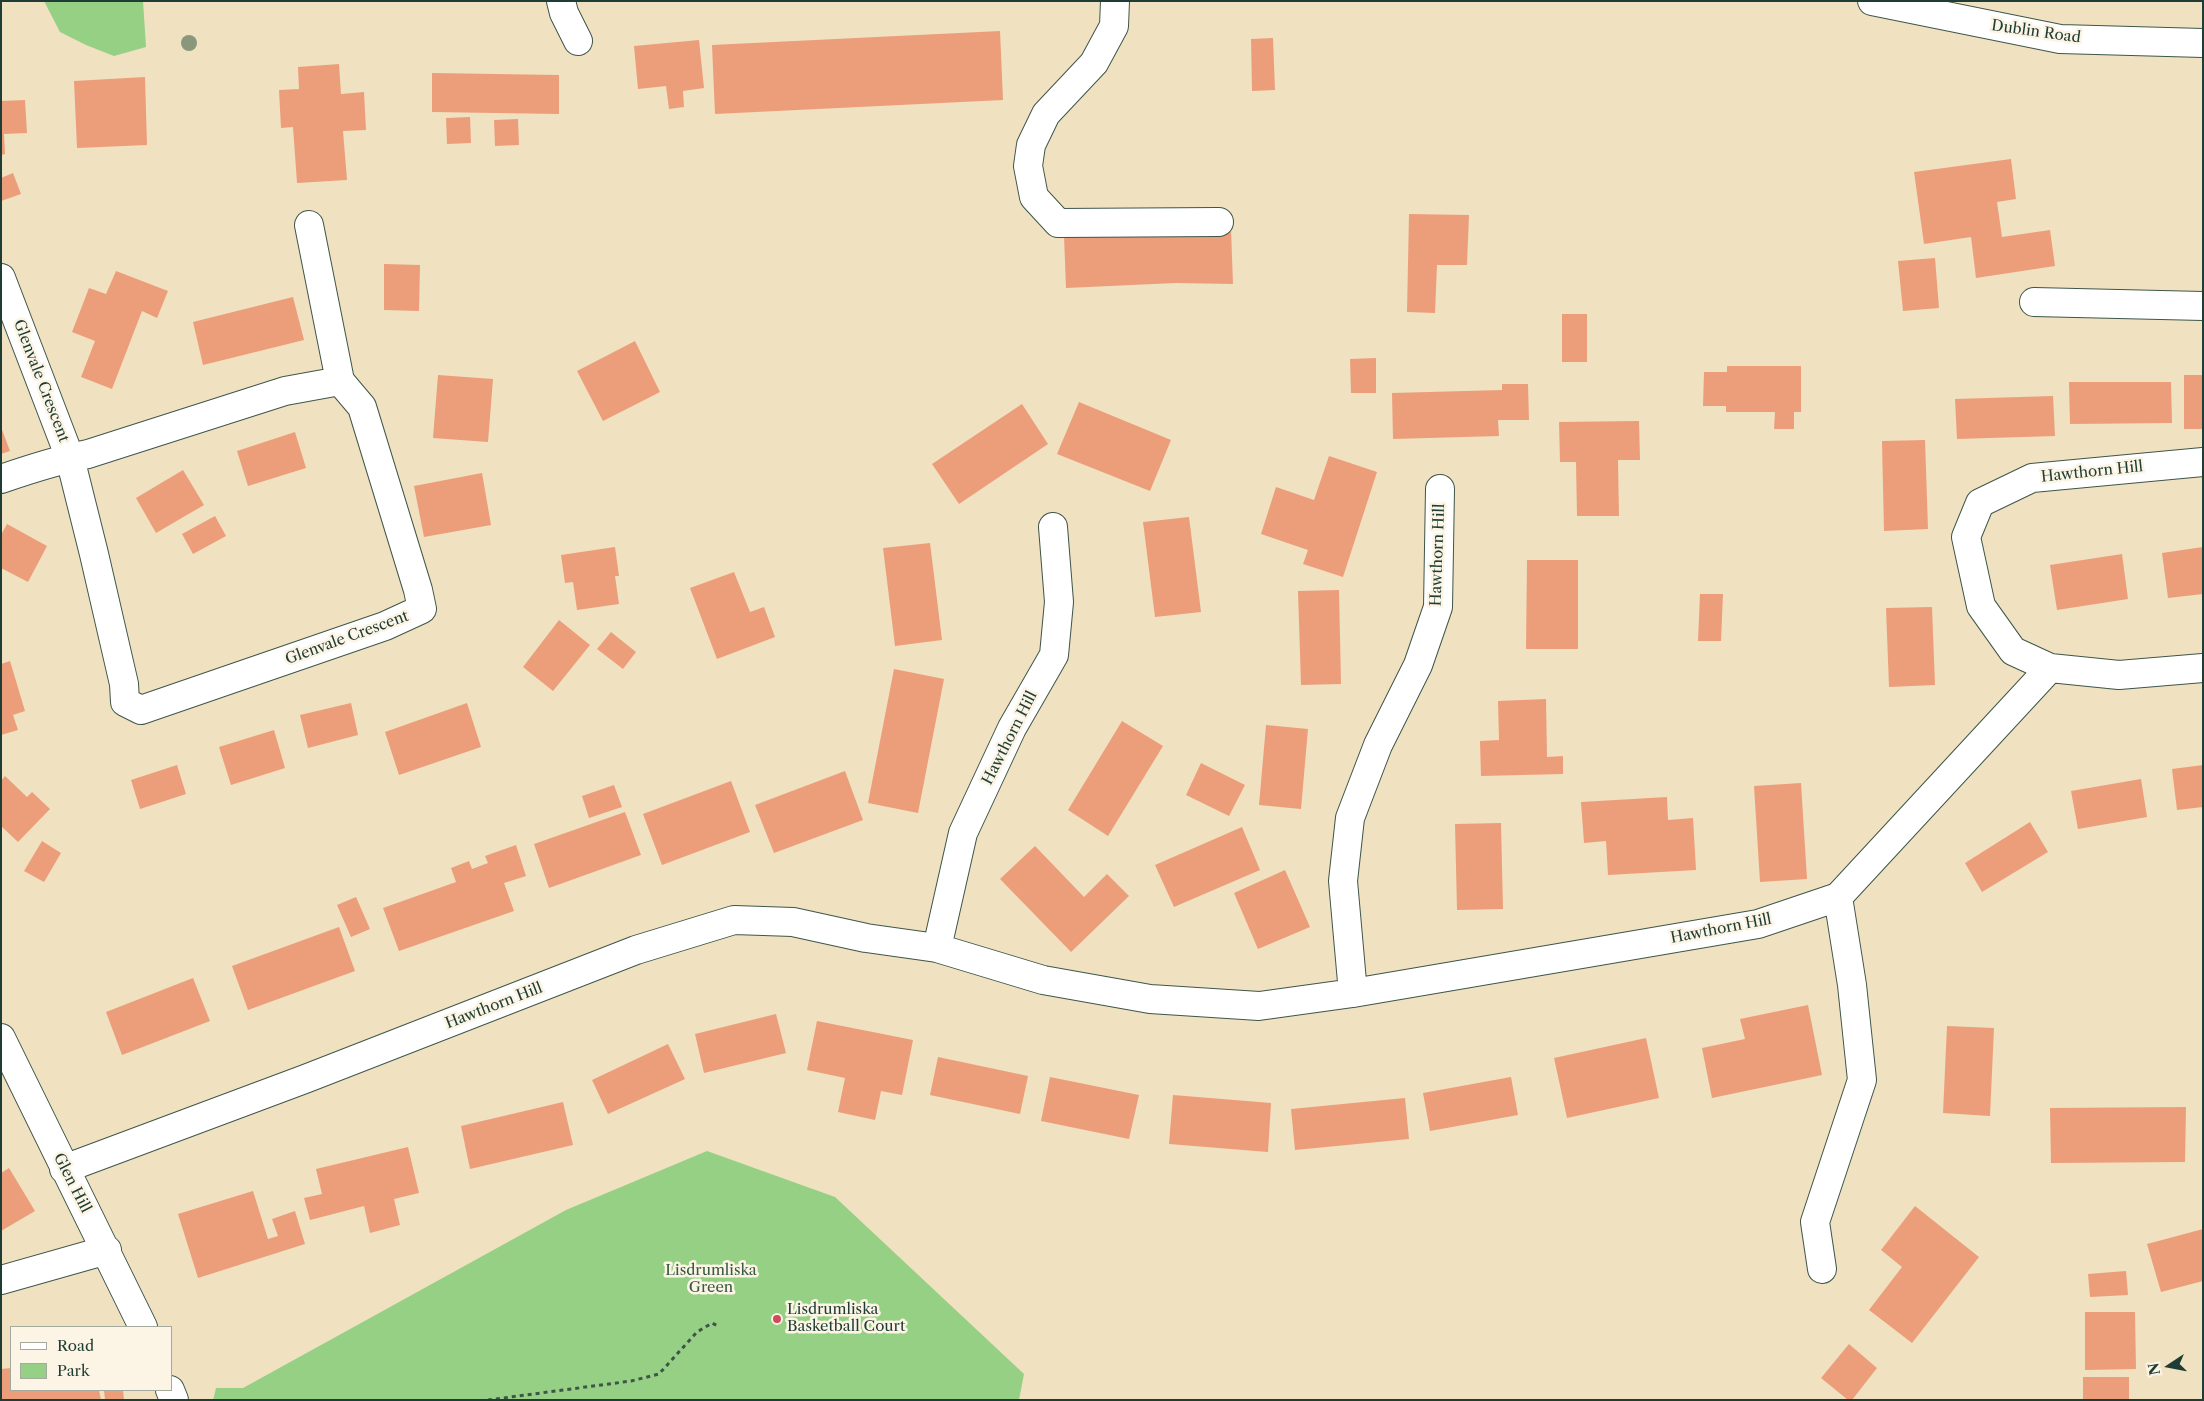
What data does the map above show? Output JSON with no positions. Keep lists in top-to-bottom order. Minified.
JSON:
{"streets":{"street":["Dublin Road","Glenvale Crescent","Hawthorn Hill","Glen Hill"]},"crossings":[["Hawthorn Hill","Glen Hill"]],"parks":["Lisdrumliska Green"],"places":["Lisdrumliska Basketball Court"],"legend":["Road","Park"],"north":"left"}
